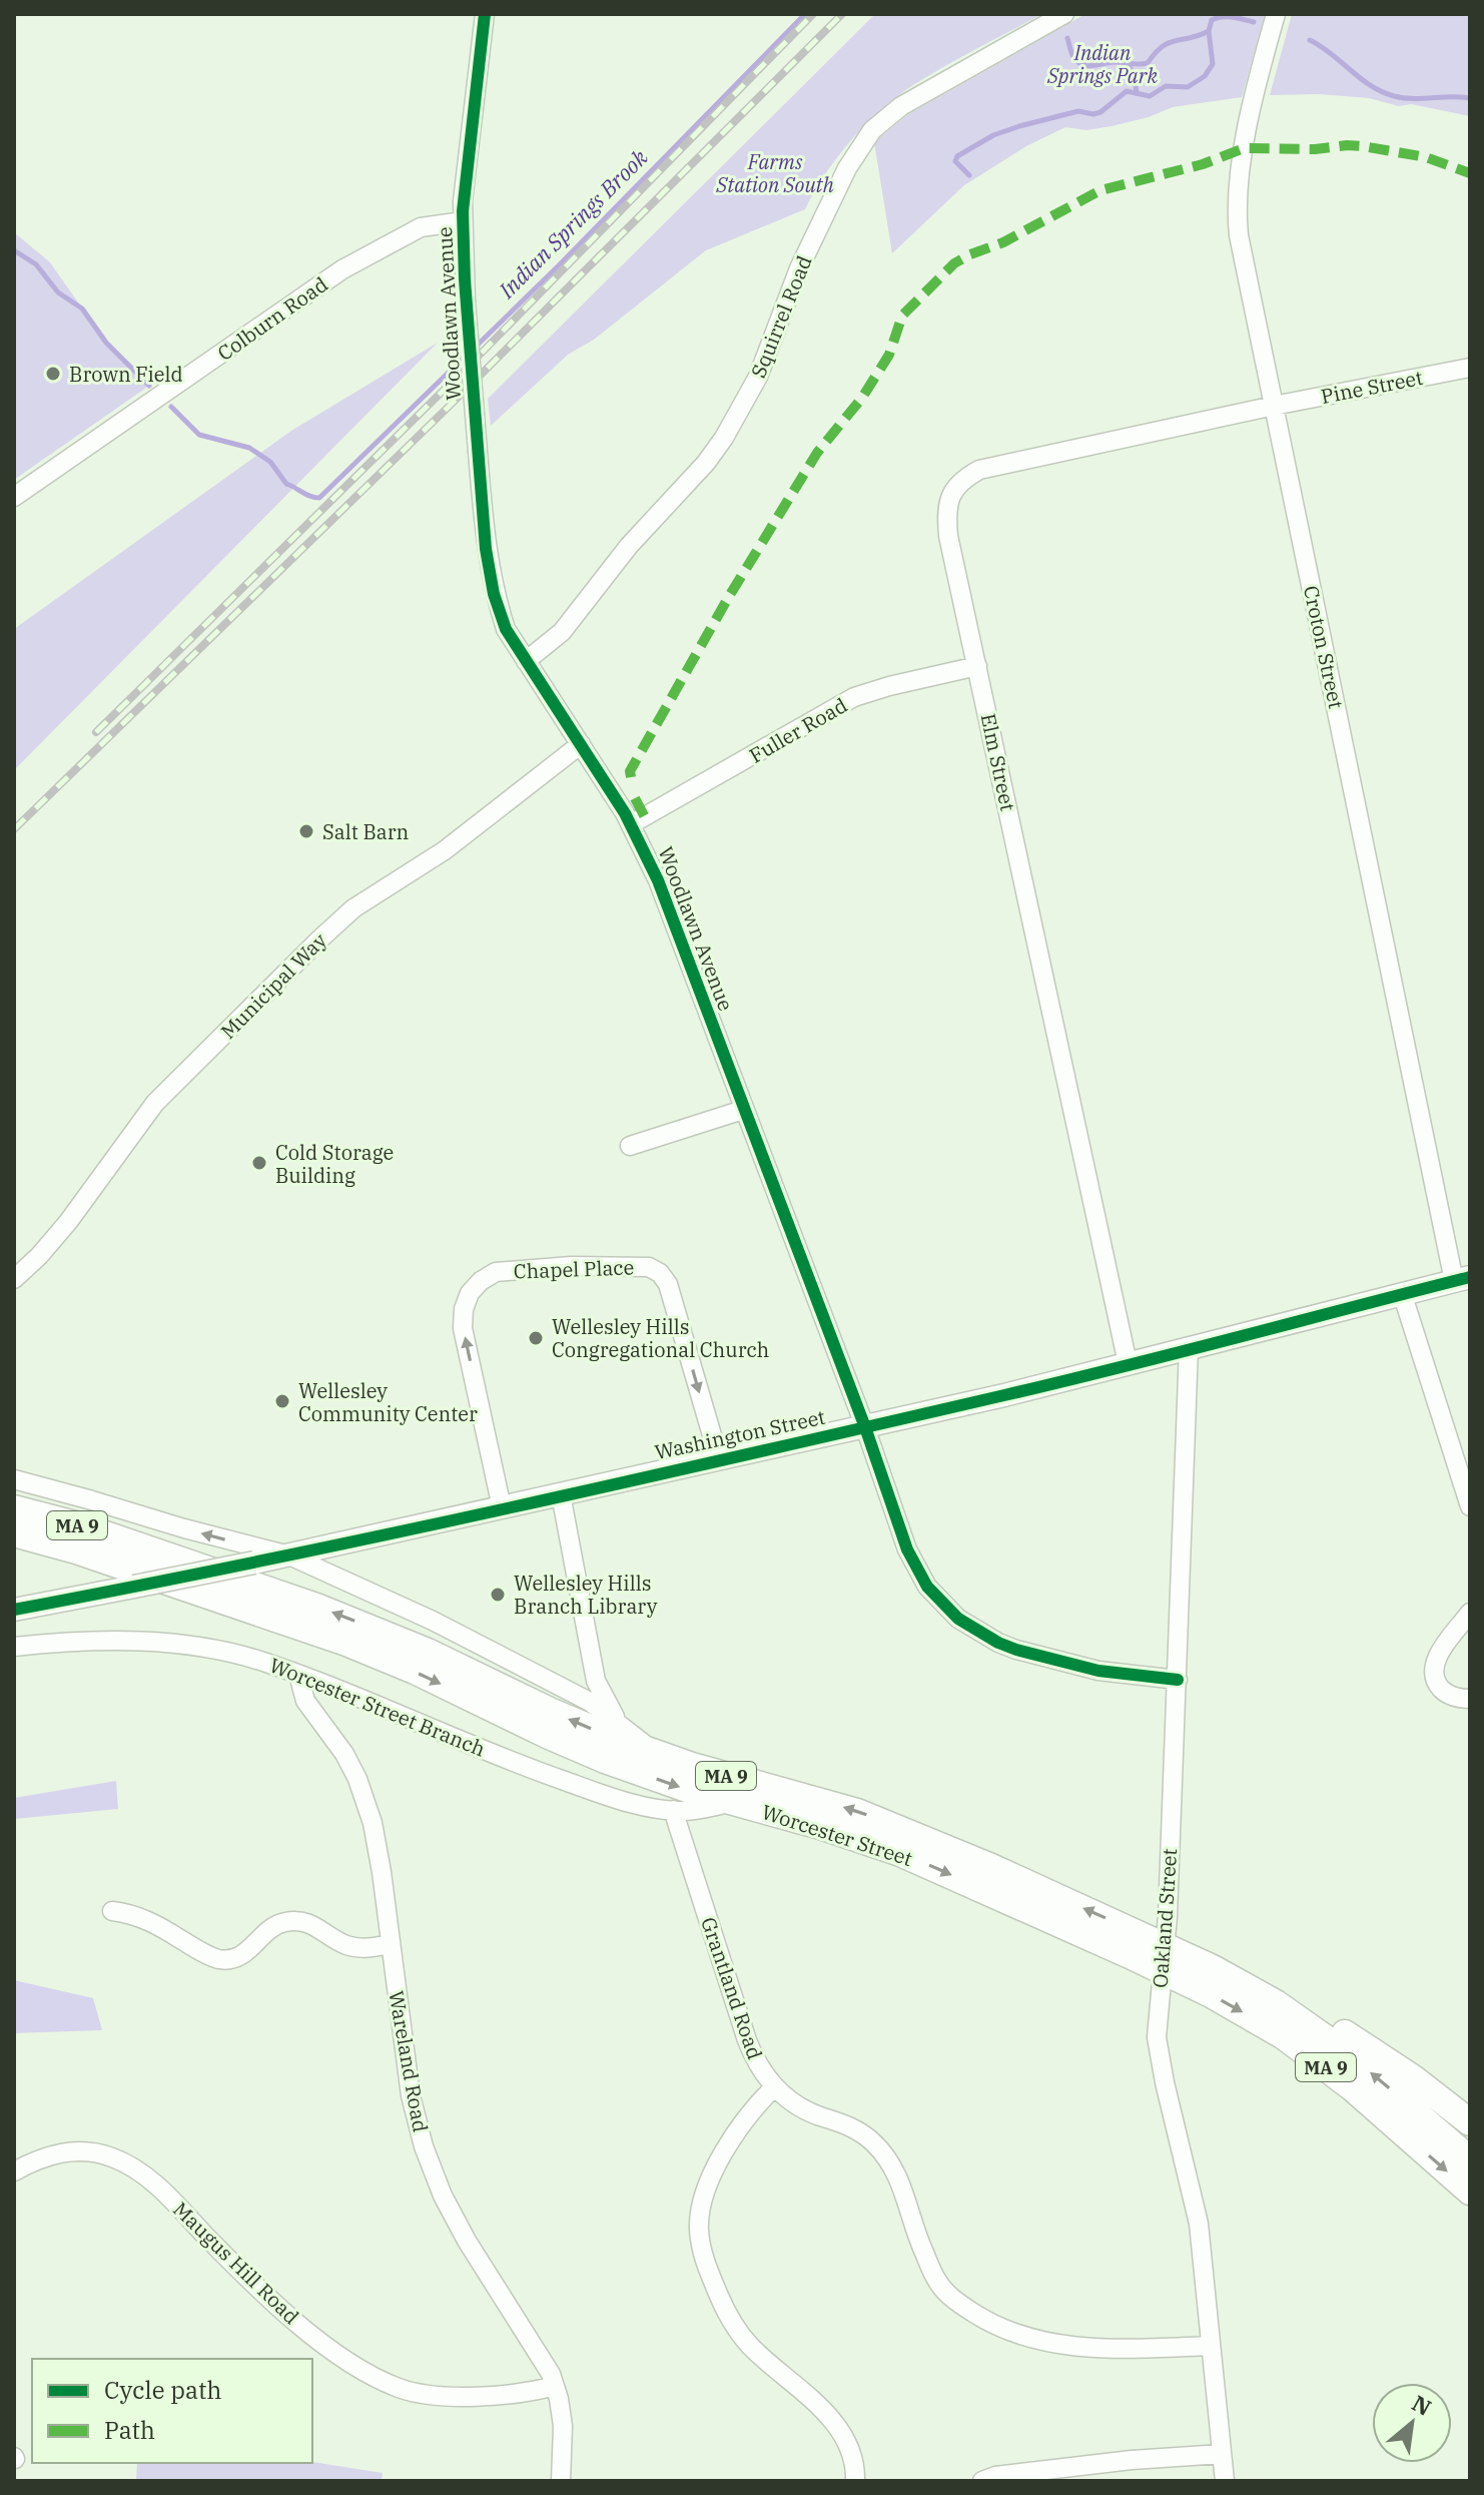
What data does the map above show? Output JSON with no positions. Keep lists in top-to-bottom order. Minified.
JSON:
{"streets":{"highway":["MA 9","Worcester Street"],"main road":["Washington Street"],"street":["Woodlawn Avenue","Squirrel Road","Colburn Road","Pine Street","Croton Street","Fuller Road","Elm Street","Municipal Way","Chapel Place","Worcester Street Branch","Oakland Street","Grantland Road","Wareland Road","Maugus Hill Road"]},"crossings":[["Woodlawn Avenue","Squirrel Road"],["Woodlawn Avenue","Colburn Road"],["Woodlawn Avenue","Fuller Road"],["Woodlawn Avenue","Municipal Way"],["Woodlawn Avenue","Washington Street"],["Woodlawn Avenue","Oakland Street"],["Pine Street","Croton Street"],["Pine Street","Elm Street"],["Croton Street","Elm Street"],["Croton Street","Washington Street"],["Fuller Road","Elm Street"],["Elm Street","Washington Street"],["Chapel Place","Washington Street"],["Washington Street","Oakland Street"],["Worcester Street Branch","Worcester Street"],["Worcester Street Branch","Grantland Road"],["Worcester Street Branch","Wareland Road"],["Worcester Street","Oakland Street"],["Oakland Street","Grantland Road"],["Wareland Road","Maugus Hill Road"]],"water":["Indian Springs Brook"],"parks":["Indian Springs Park","Farms Station South"],"places":["Brown Field","Salt Barn","Cold Storage Building","Wellesley Hills Congregational Church","Wellesley Community Center","Wellesley Hills Branch Library"],"legend":["Cycle path","Path"],"north":"top right"}
